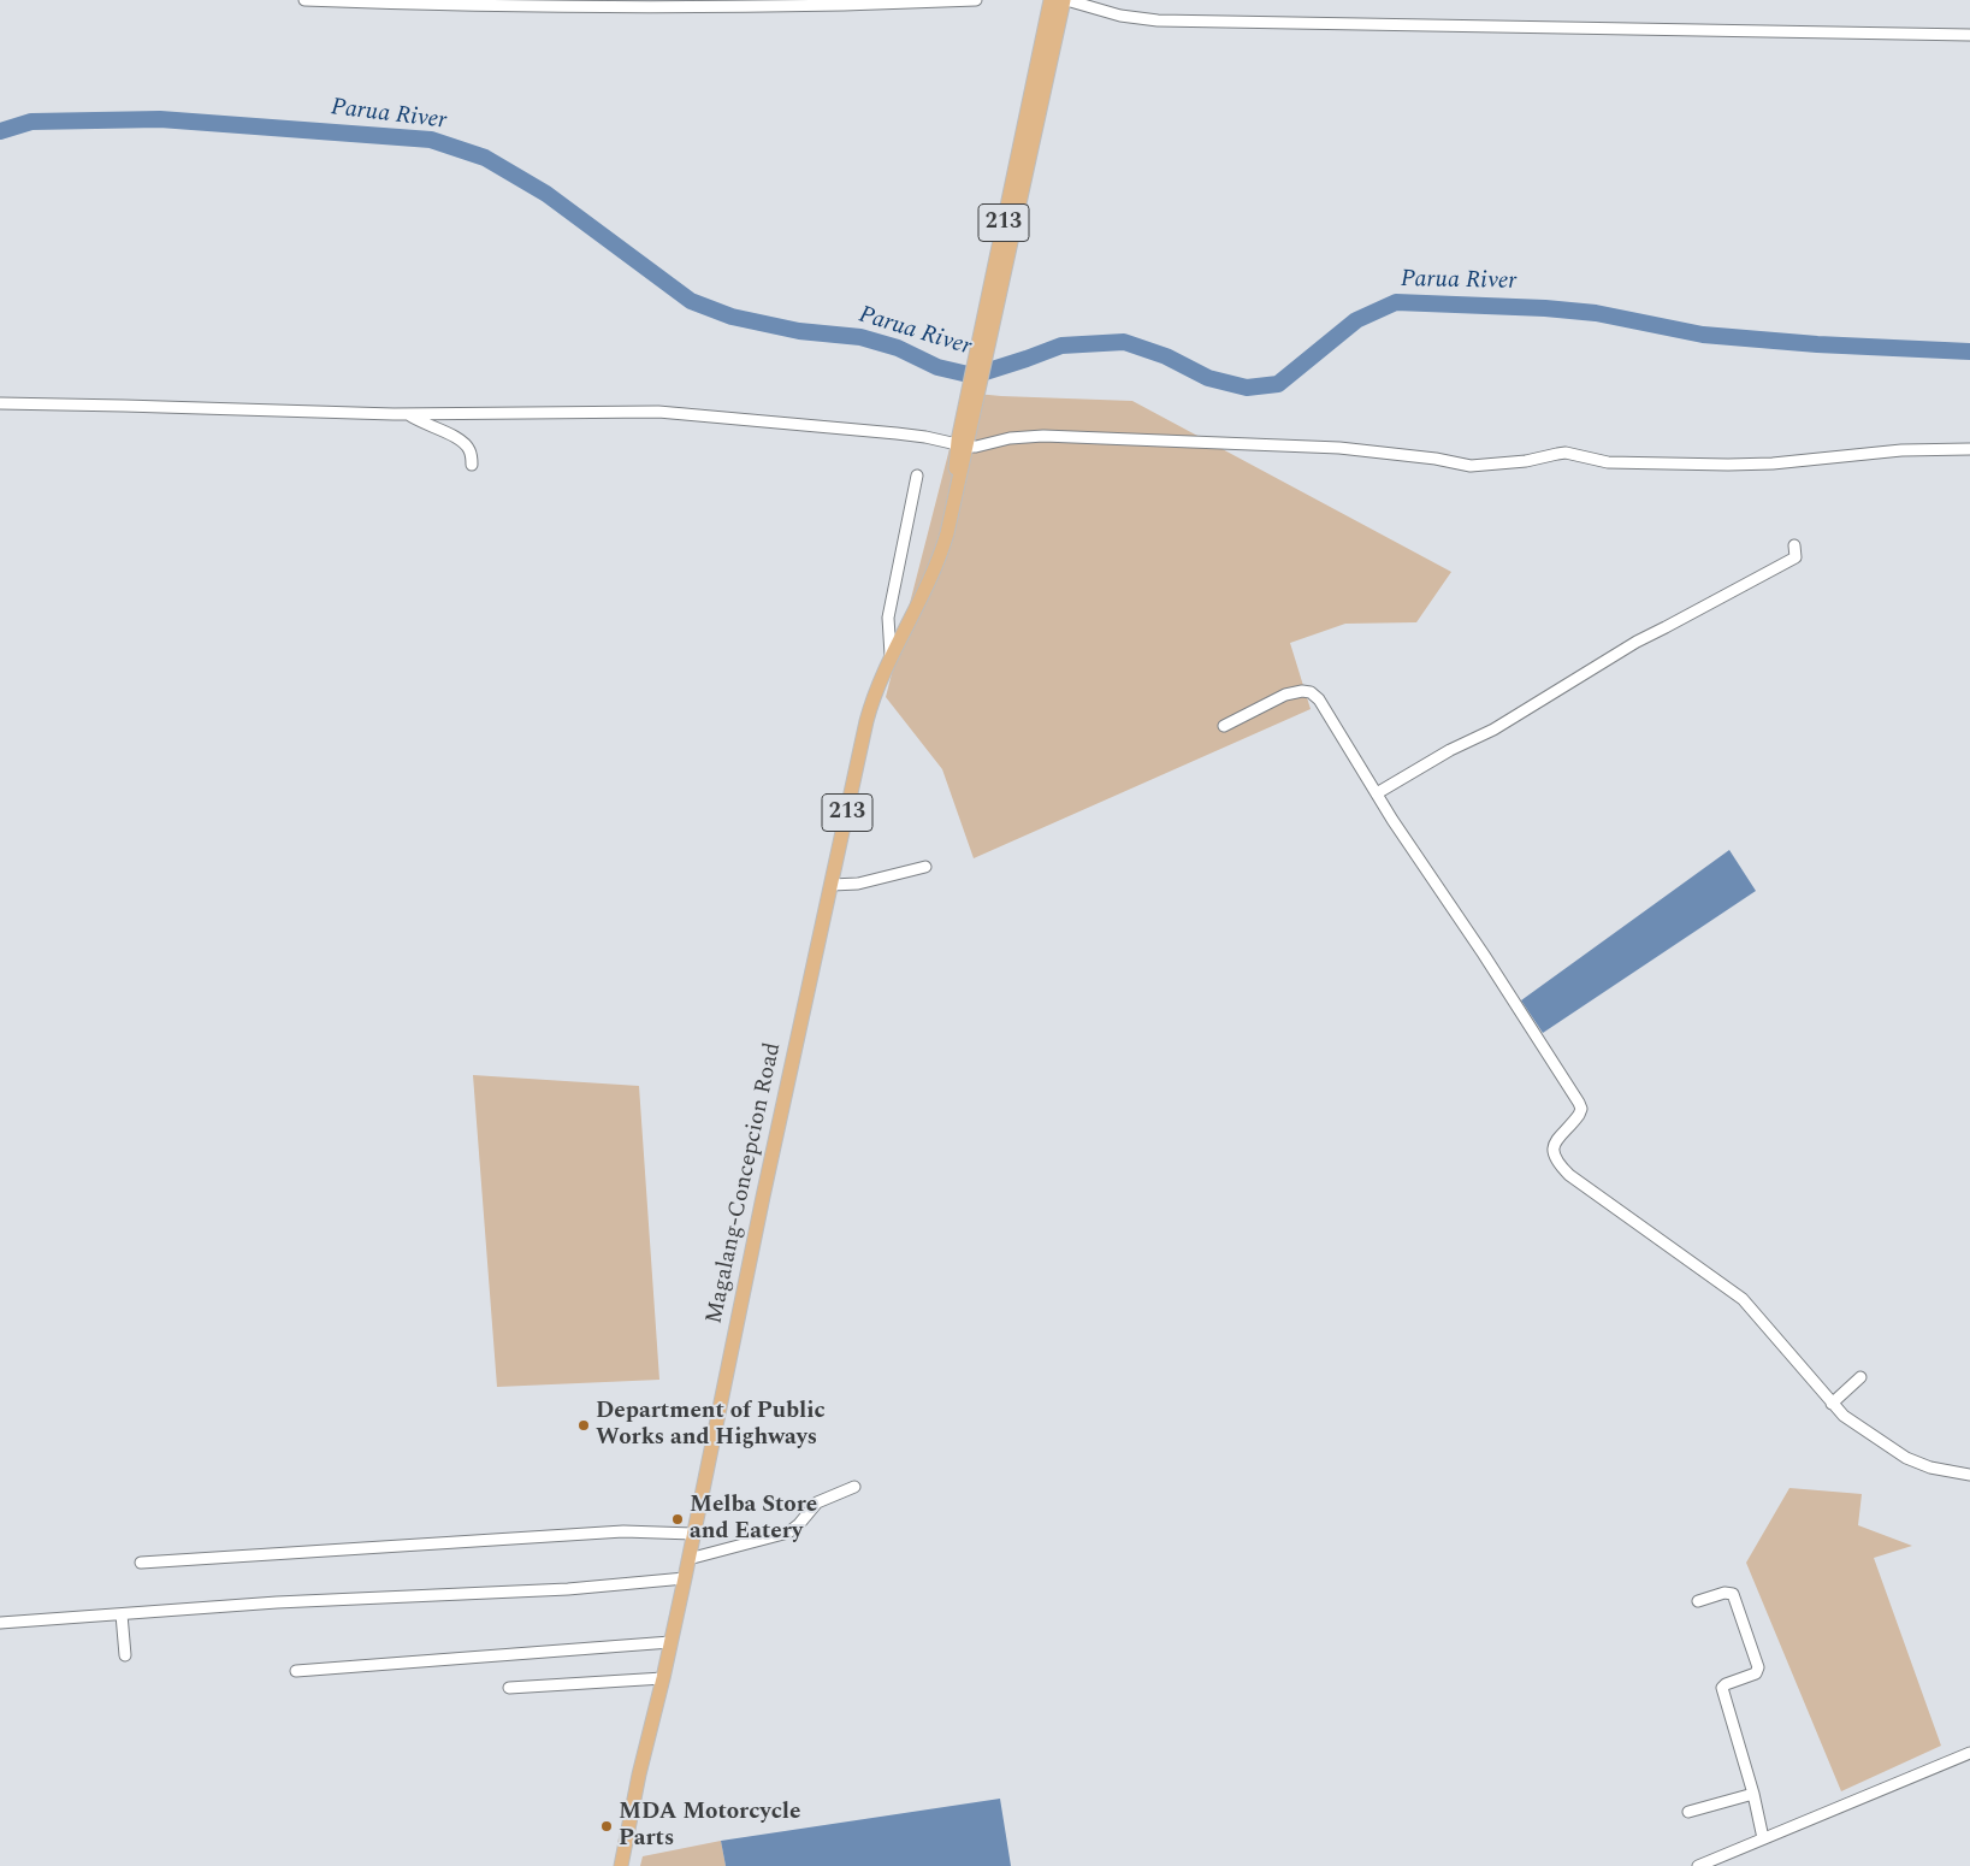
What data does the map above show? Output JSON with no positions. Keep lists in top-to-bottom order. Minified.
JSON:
{"streets":{"main road":["213","Magalang-Concepcion Road"]},"water":["Parua River"],"places":["Department of Public Works and Highways","Melba Store and Eatery","MDA Motorcycle Parts"]}
